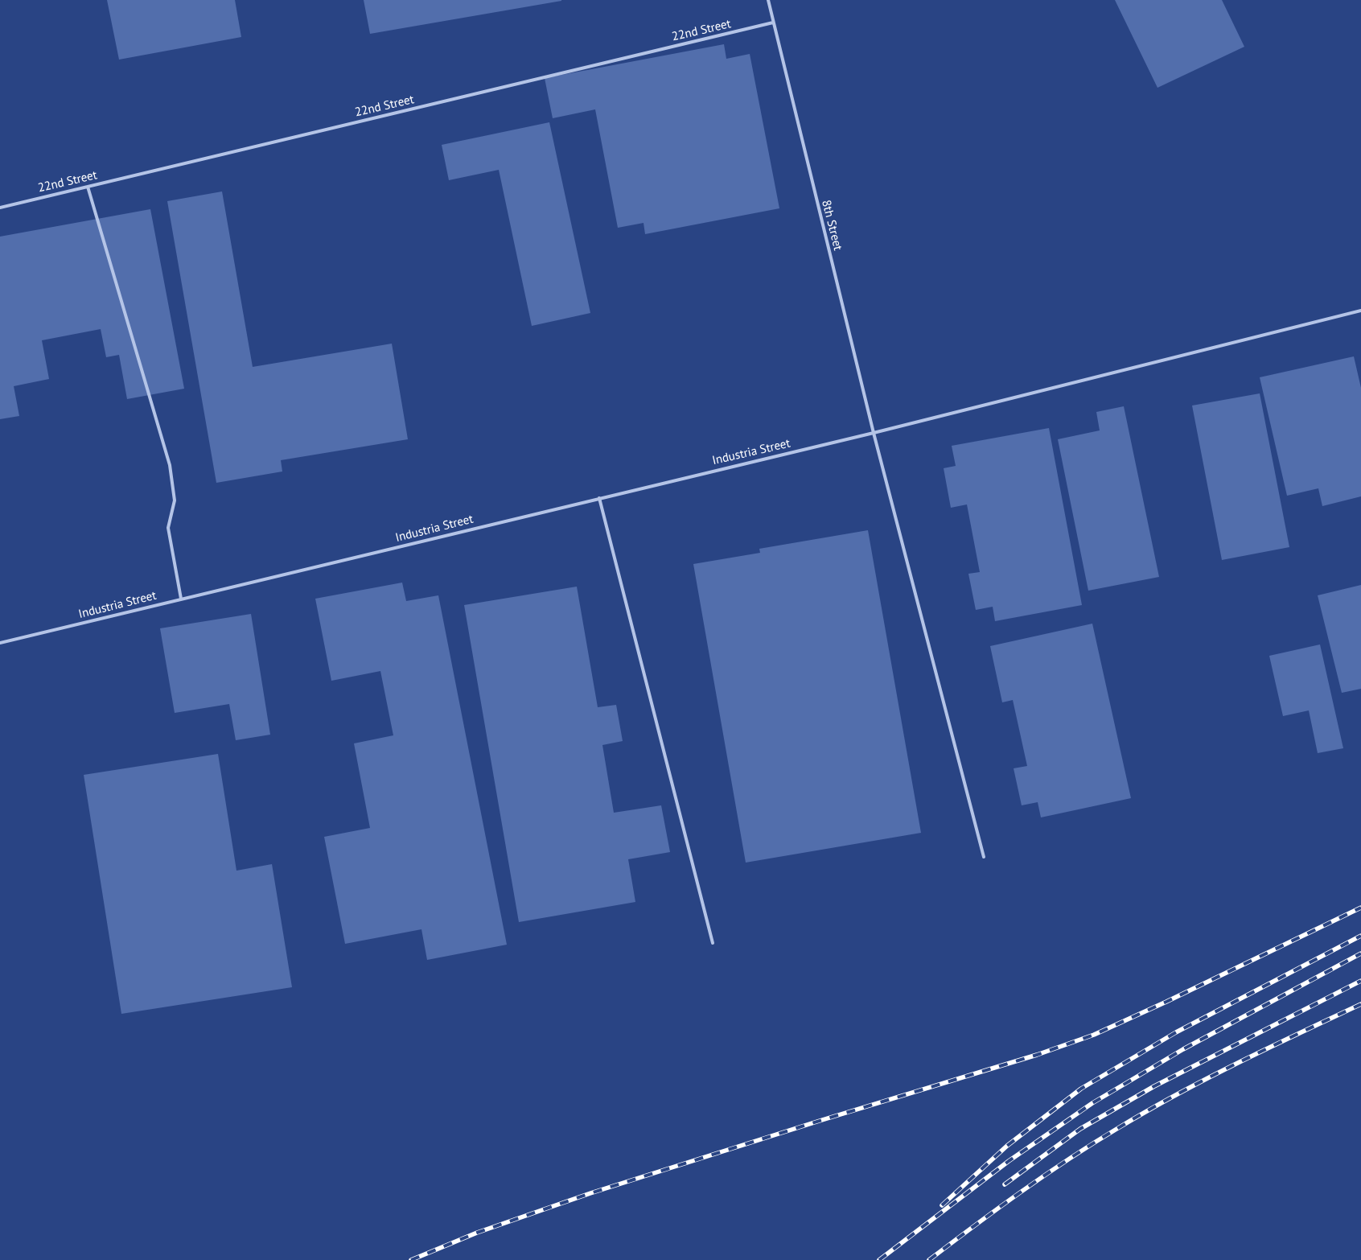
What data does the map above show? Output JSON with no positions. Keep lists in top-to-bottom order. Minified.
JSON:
{"streets":{"lane":["22nd Street","8th Street","Industria Street"]},"crossings":[["22nd Street","8th Street"],["8th Street","Industria Street"]]}
